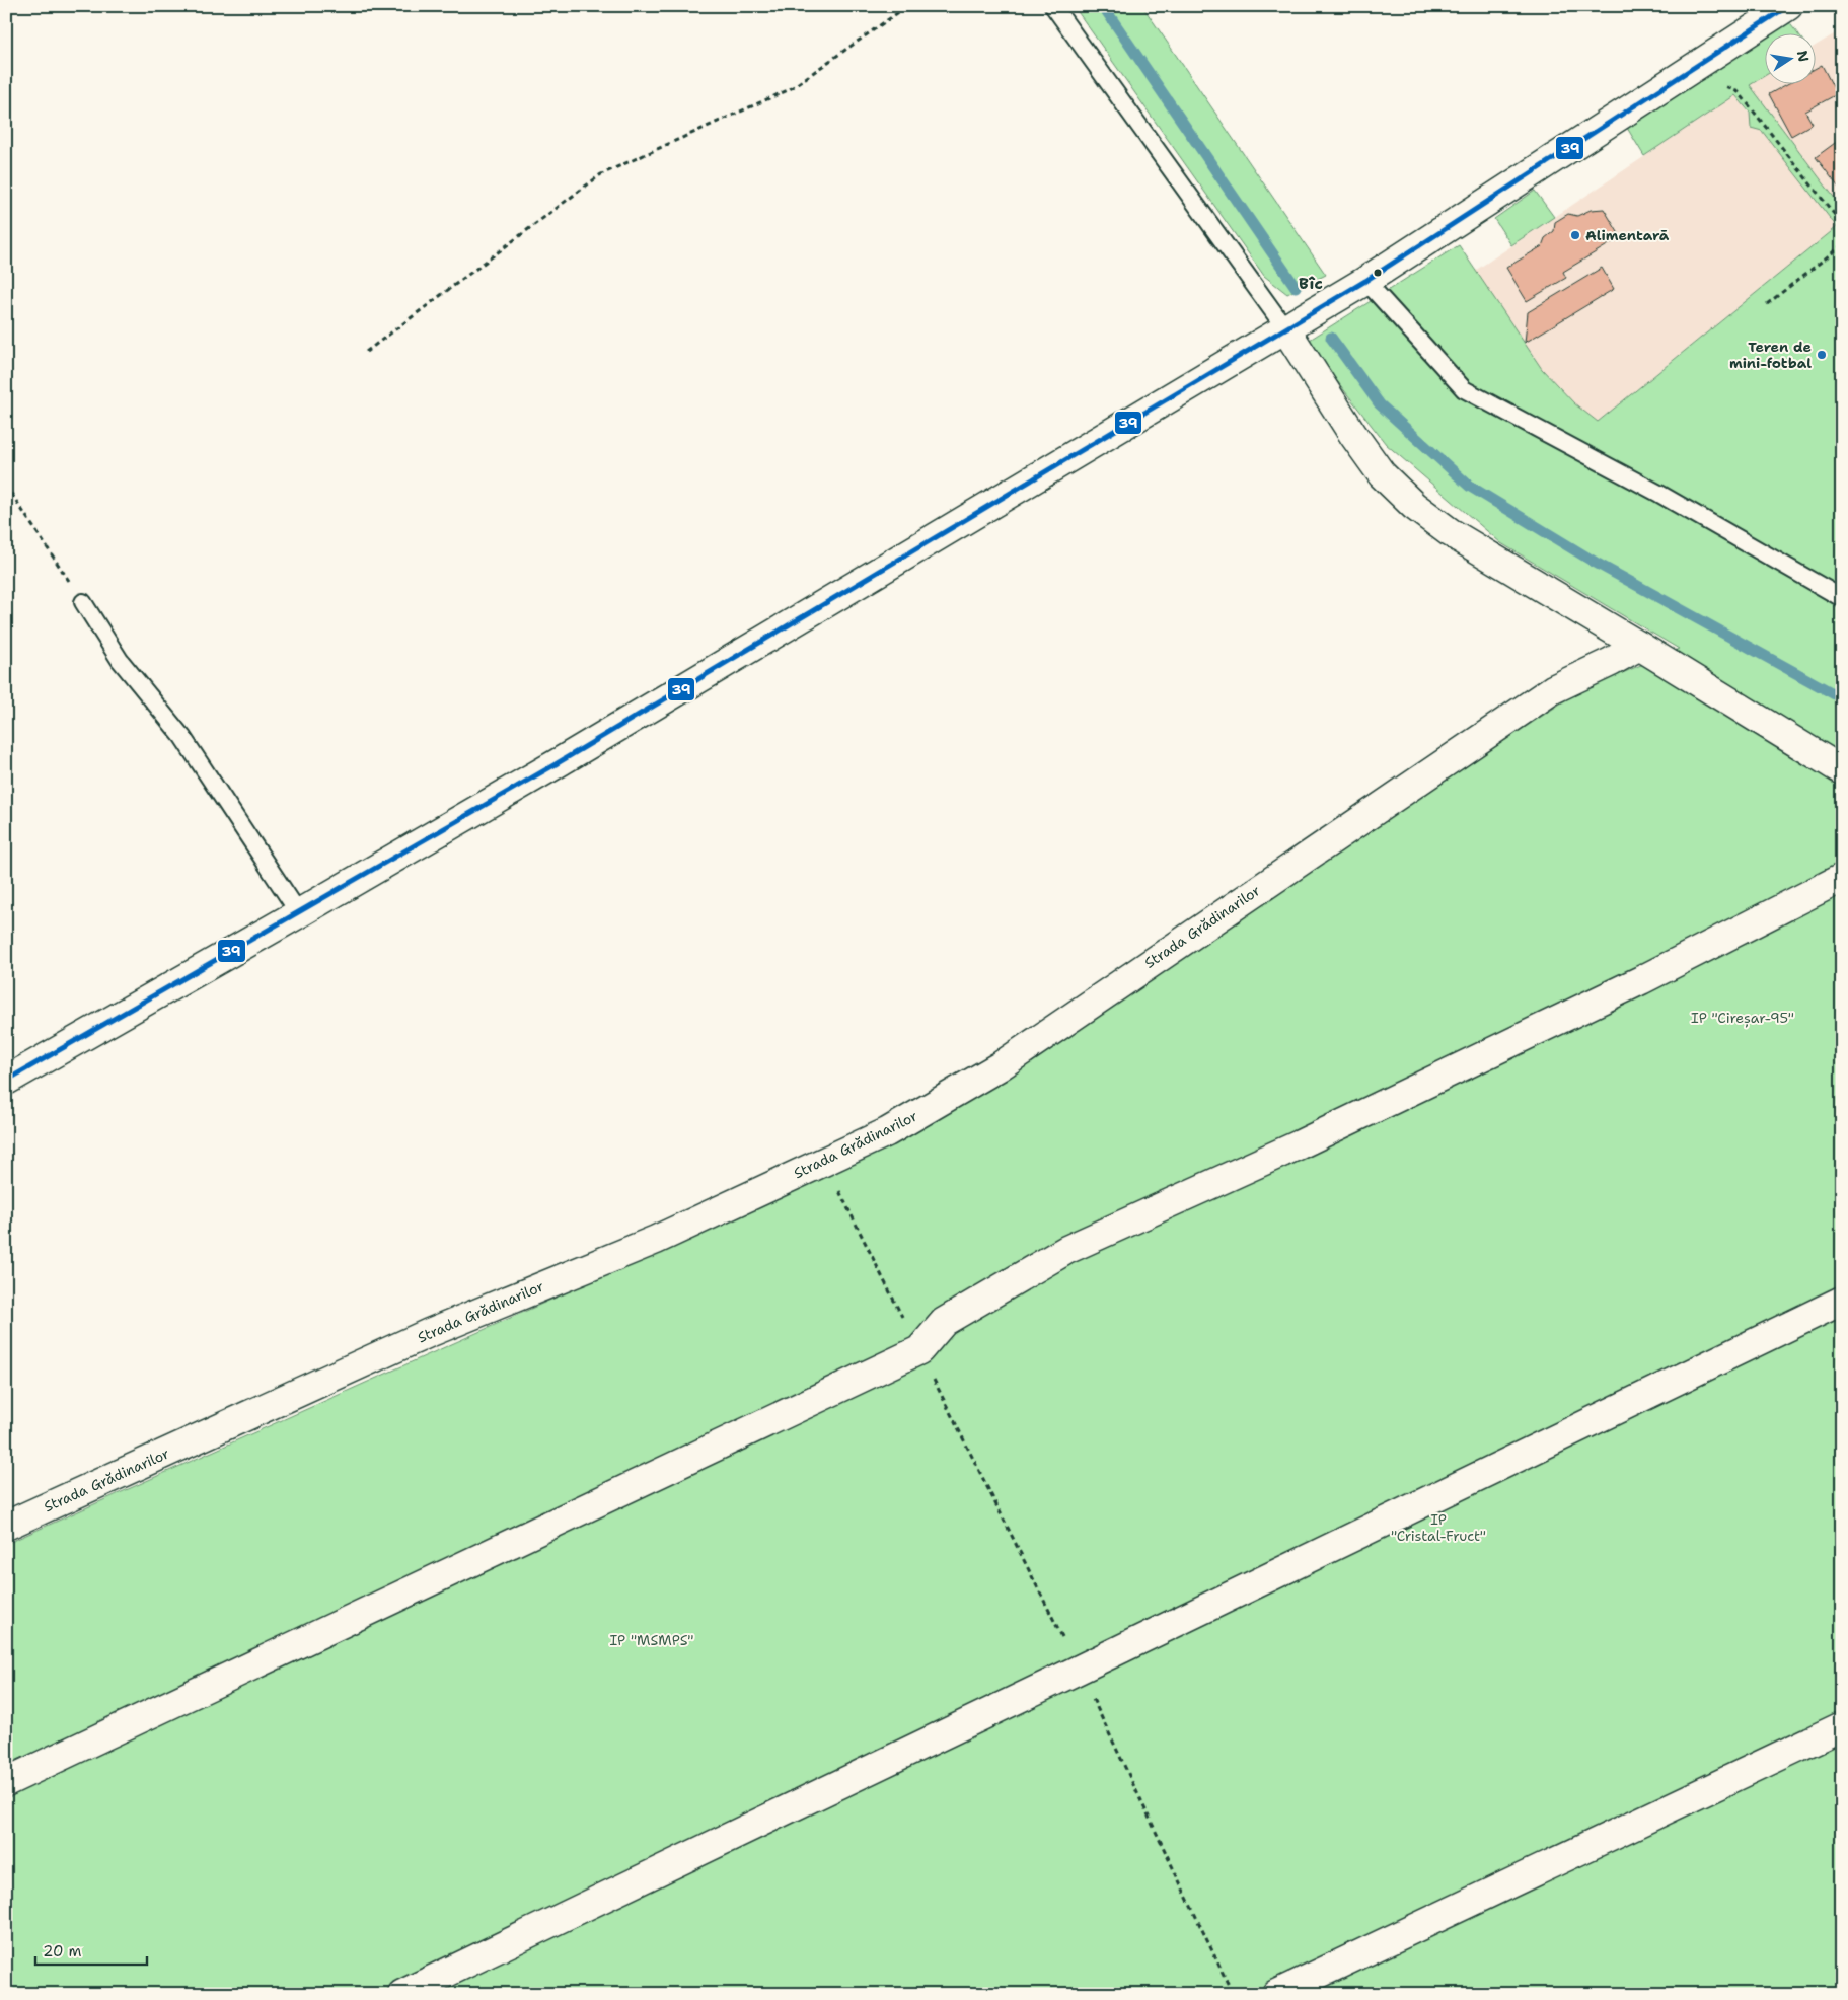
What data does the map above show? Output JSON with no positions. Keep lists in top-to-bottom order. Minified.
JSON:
{"streets":{"street":["Strada Grădinarilor"]},"districts":["Bîc"],"parks":["IP \"Cireșar-95\"","IP \"Cristal-Fruct\"","IP \"MSMPS\""],"places":["Alimentară","Teren de mini-fotbal"],"lines":["transit line 39"],"scale_bar":"20 m","north":"right"}
